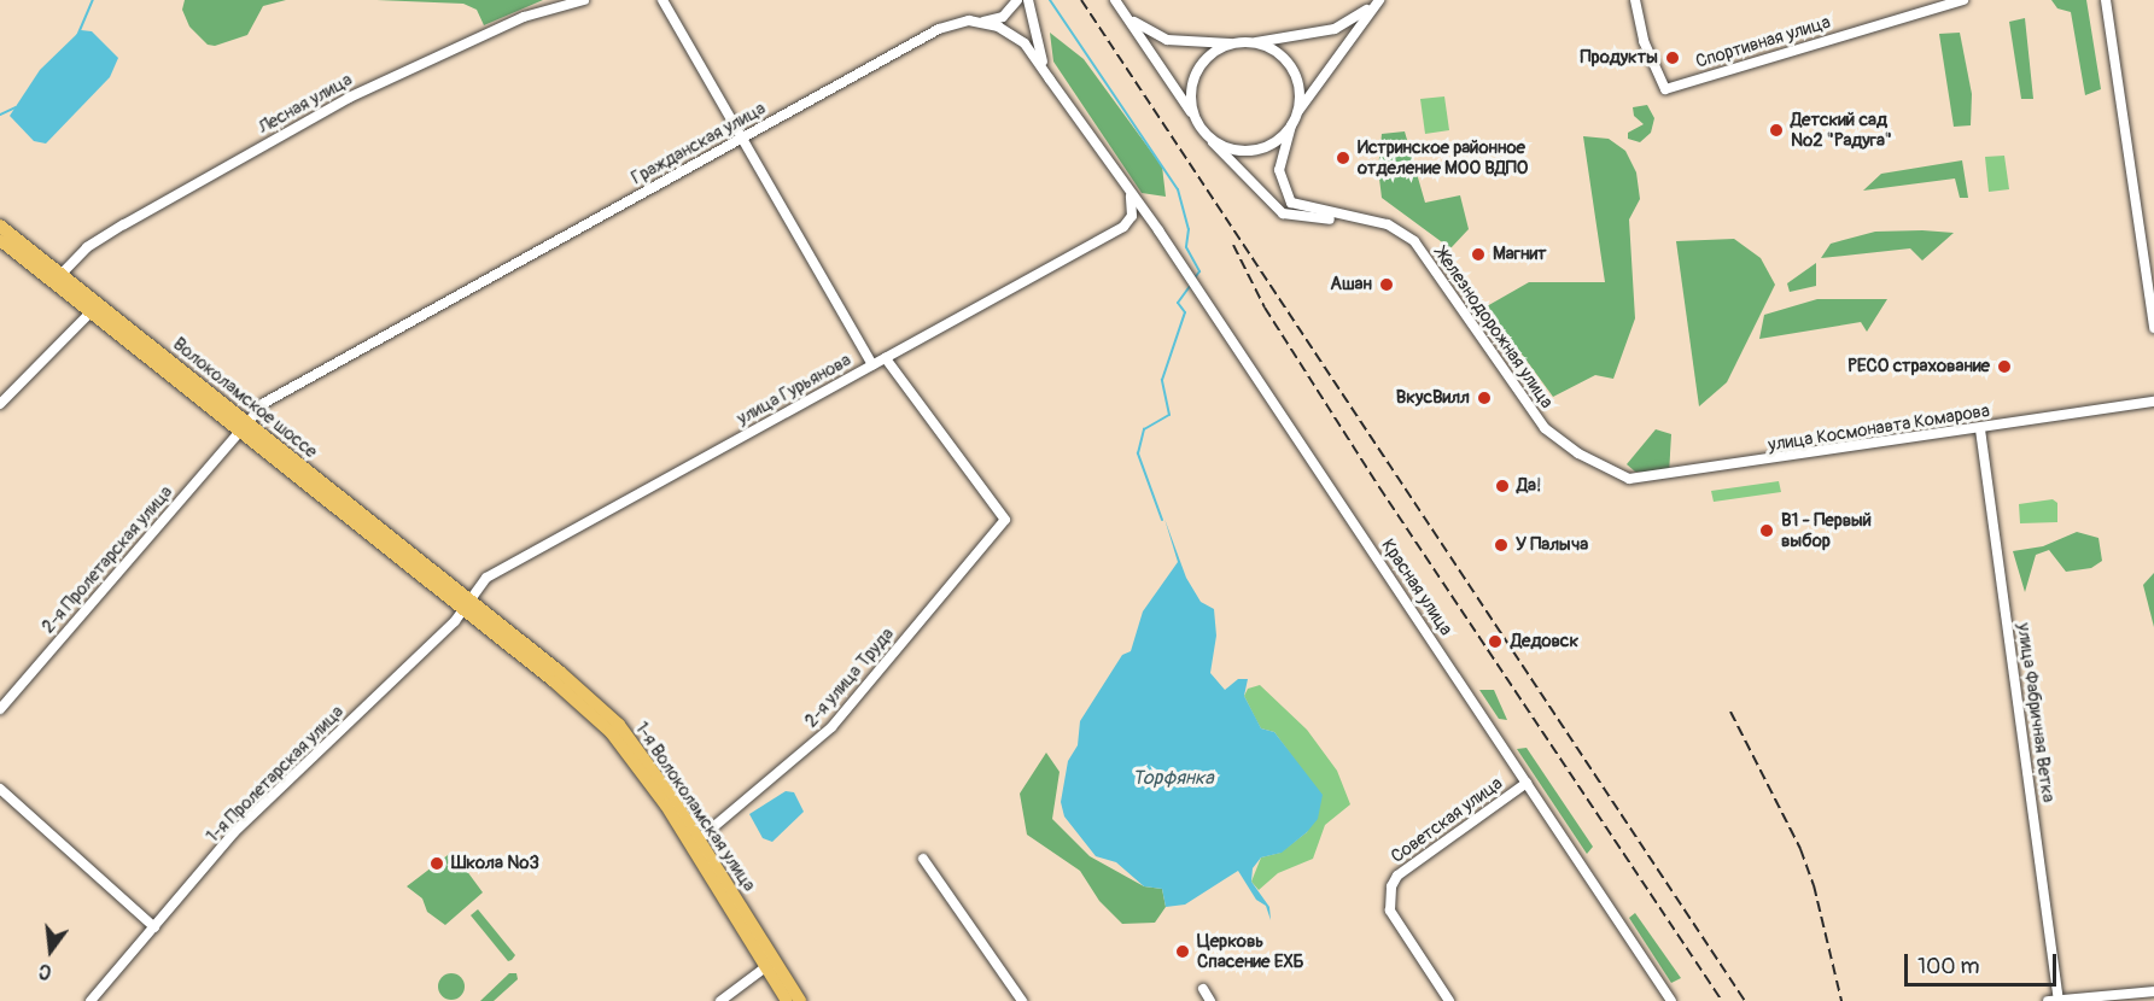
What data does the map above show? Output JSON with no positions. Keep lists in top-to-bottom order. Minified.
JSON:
{"streets":{"main road":["Волоколамское шоссе","1-я Волоколамская улица"],"street":["Спортивная улица","Лесная улица","Гражданская улица","Железнодорожная улица","улица Гурьянова","улица Космонавта Комарова","2-я Пролетарская улица","Красная улица","2-я улица Труда","улица Фабричная Ветка","1-я Пролетарская улица","Советская улица"]},"crossings":[["Лесная улица","Волоколамское шоссе"],["Гражданская улица","улица Гурьянова"],["Гражданская улица","Волоколамское шоссе"],["Гражданская улица","2-я Пролетарская улица"],["Гражданская улица","Красная улица"],["Железнодорожная улица","улица Космонавта Комарова"],["улица Гурьянова","Волоколамское шоссе"],["улица Гурьянова","Красная улица"],["улица Гурьянова","2-я улица Труда"],["улица Гурьянова","1-я Пролетарская улица"],["улица Гурьянова","1-я Волоколамская улица"],["Волоколамское шоссе","2-я Пролетарская улица"],["Волоколамское шоссе","1-я Пролетарская улица"],["Волоколамское шоссе","1-я Волоколамская улица"],["улица Космонавта Комарова","улица Фабричная Ветка"],["Красная улица","Советская улица"],["2-я улица Труда","1-я Волоколамская улица"],["1-я Пролетарская улица","1-я Волоколамская улица"]],"water":["Торфянка"],"places":["Продукты","Детский сад №2 \"Радуга\"","Истринское районное отделение МОО ВДПО","Магнит","Ашан","РЕСО страхование","ВкусВилл","Да!","В1 - Первый выбор","У Палыча","Дедовск","Школа №3","Церковь Спасение ЕХБ"],"scale_bar":"100 m","north":"bottom"}
